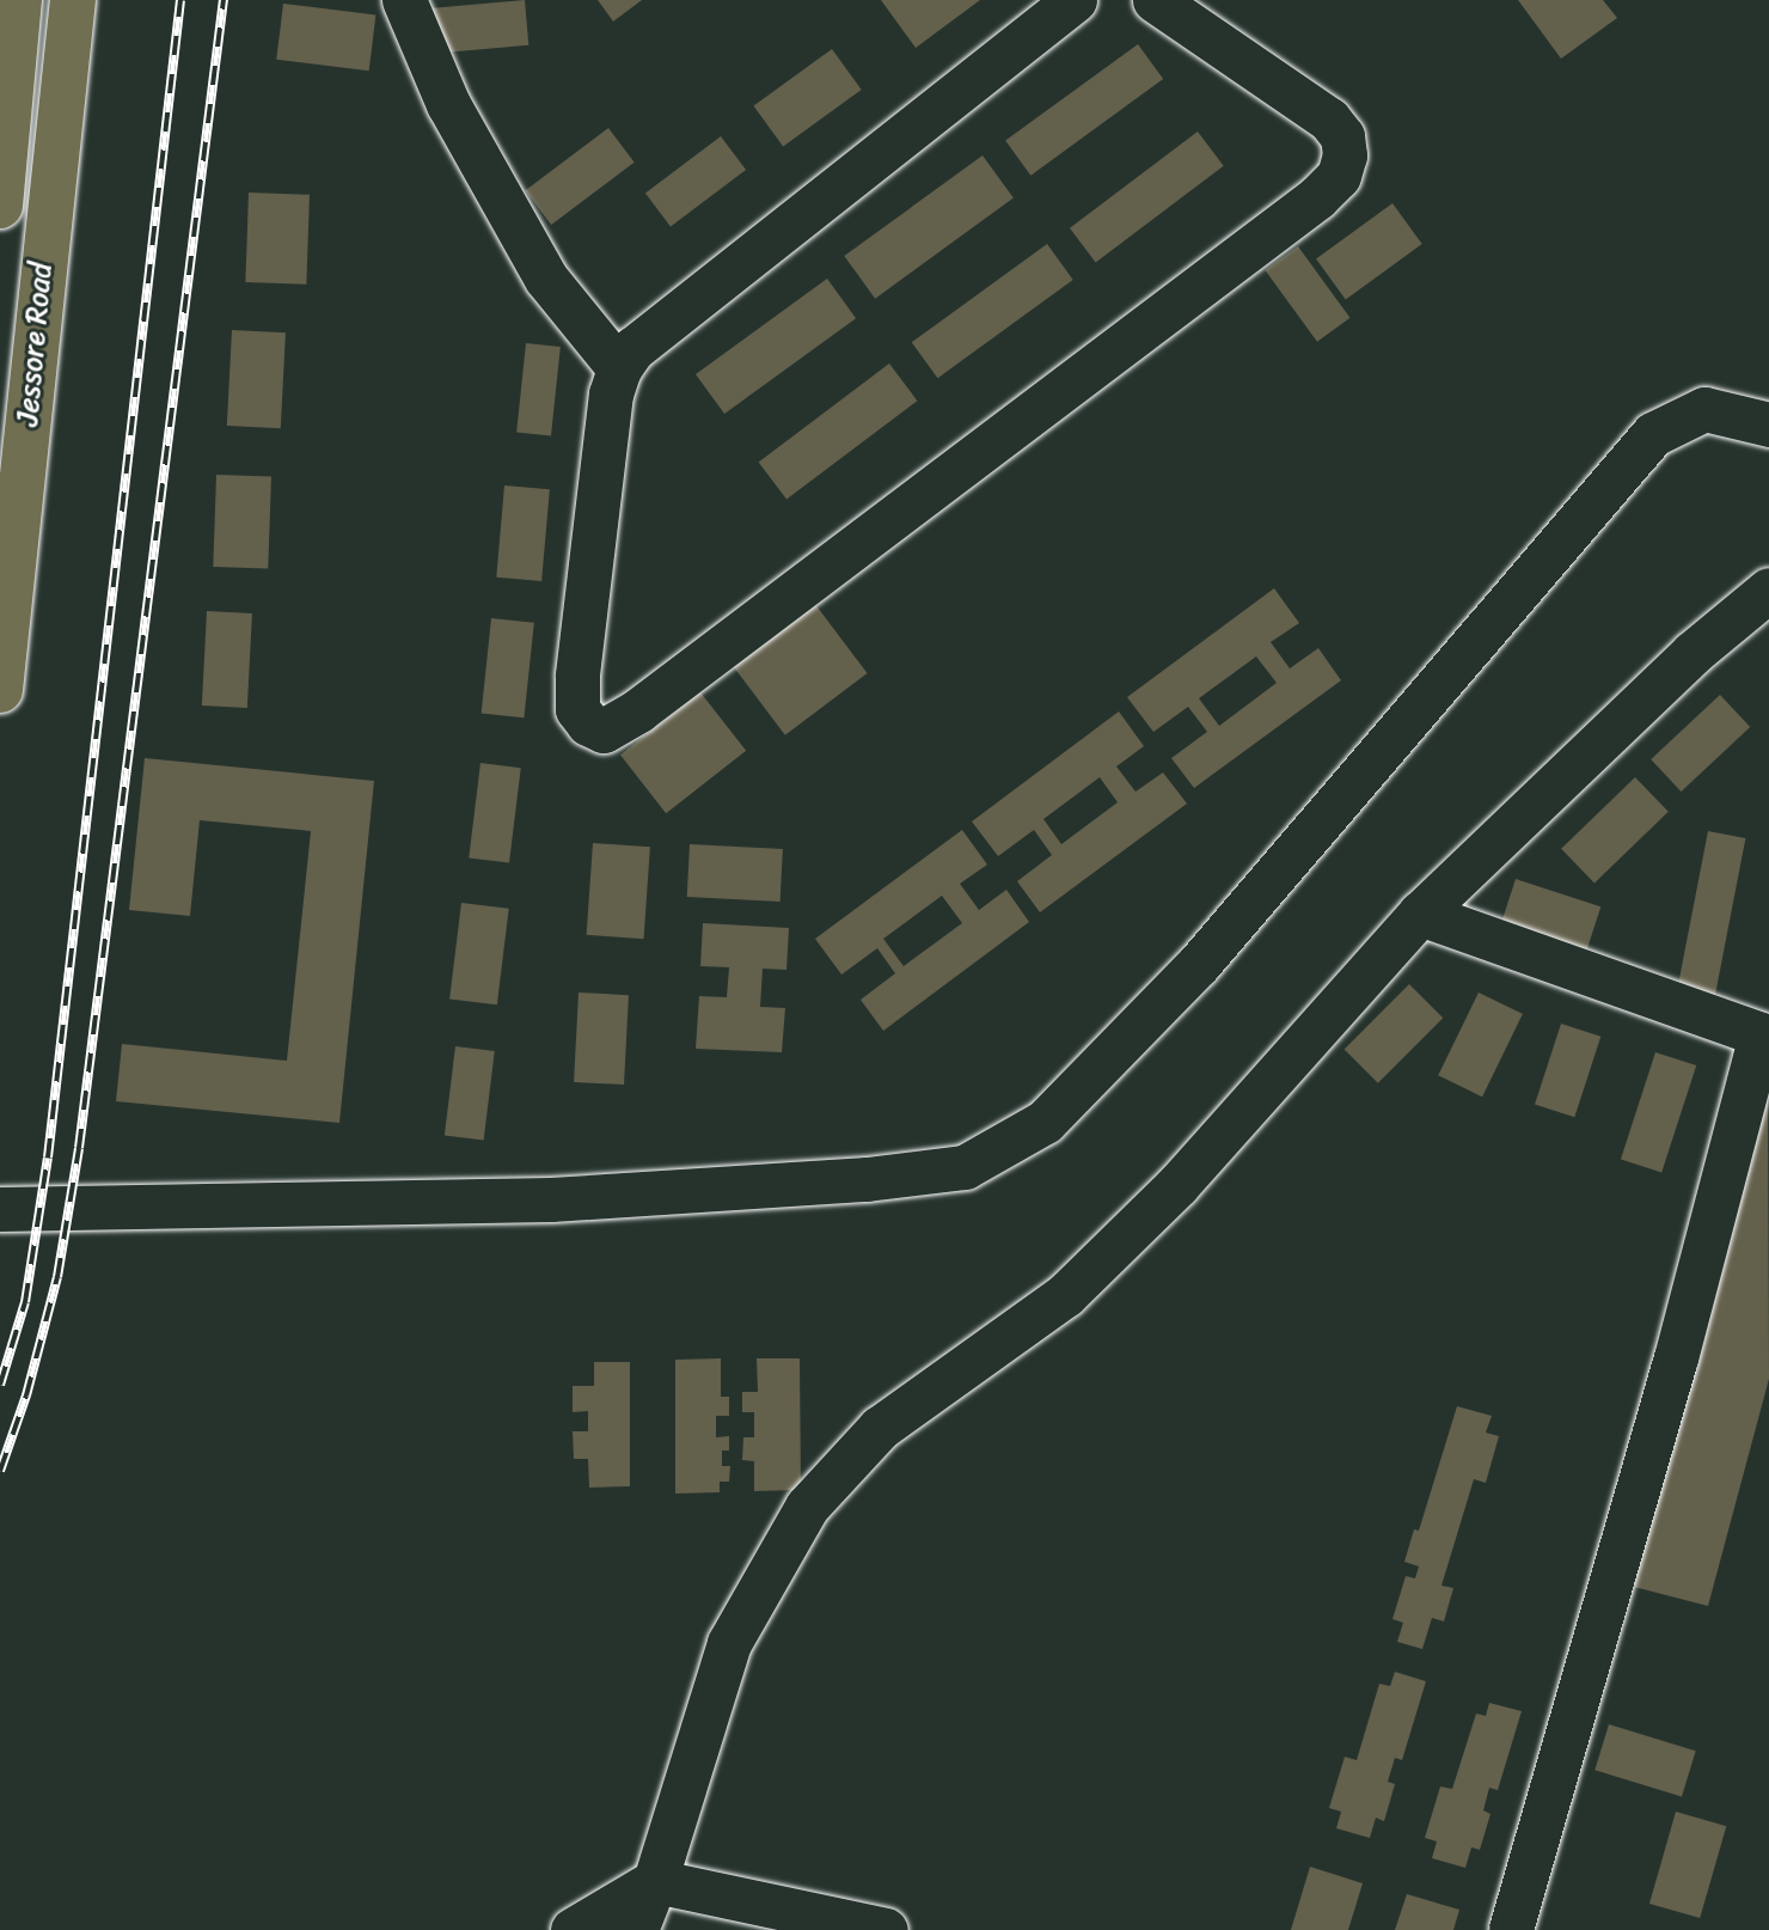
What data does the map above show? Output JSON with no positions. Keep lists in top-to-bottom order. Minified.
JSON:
{"streets":{"main road":["Jessore Road"]}}
